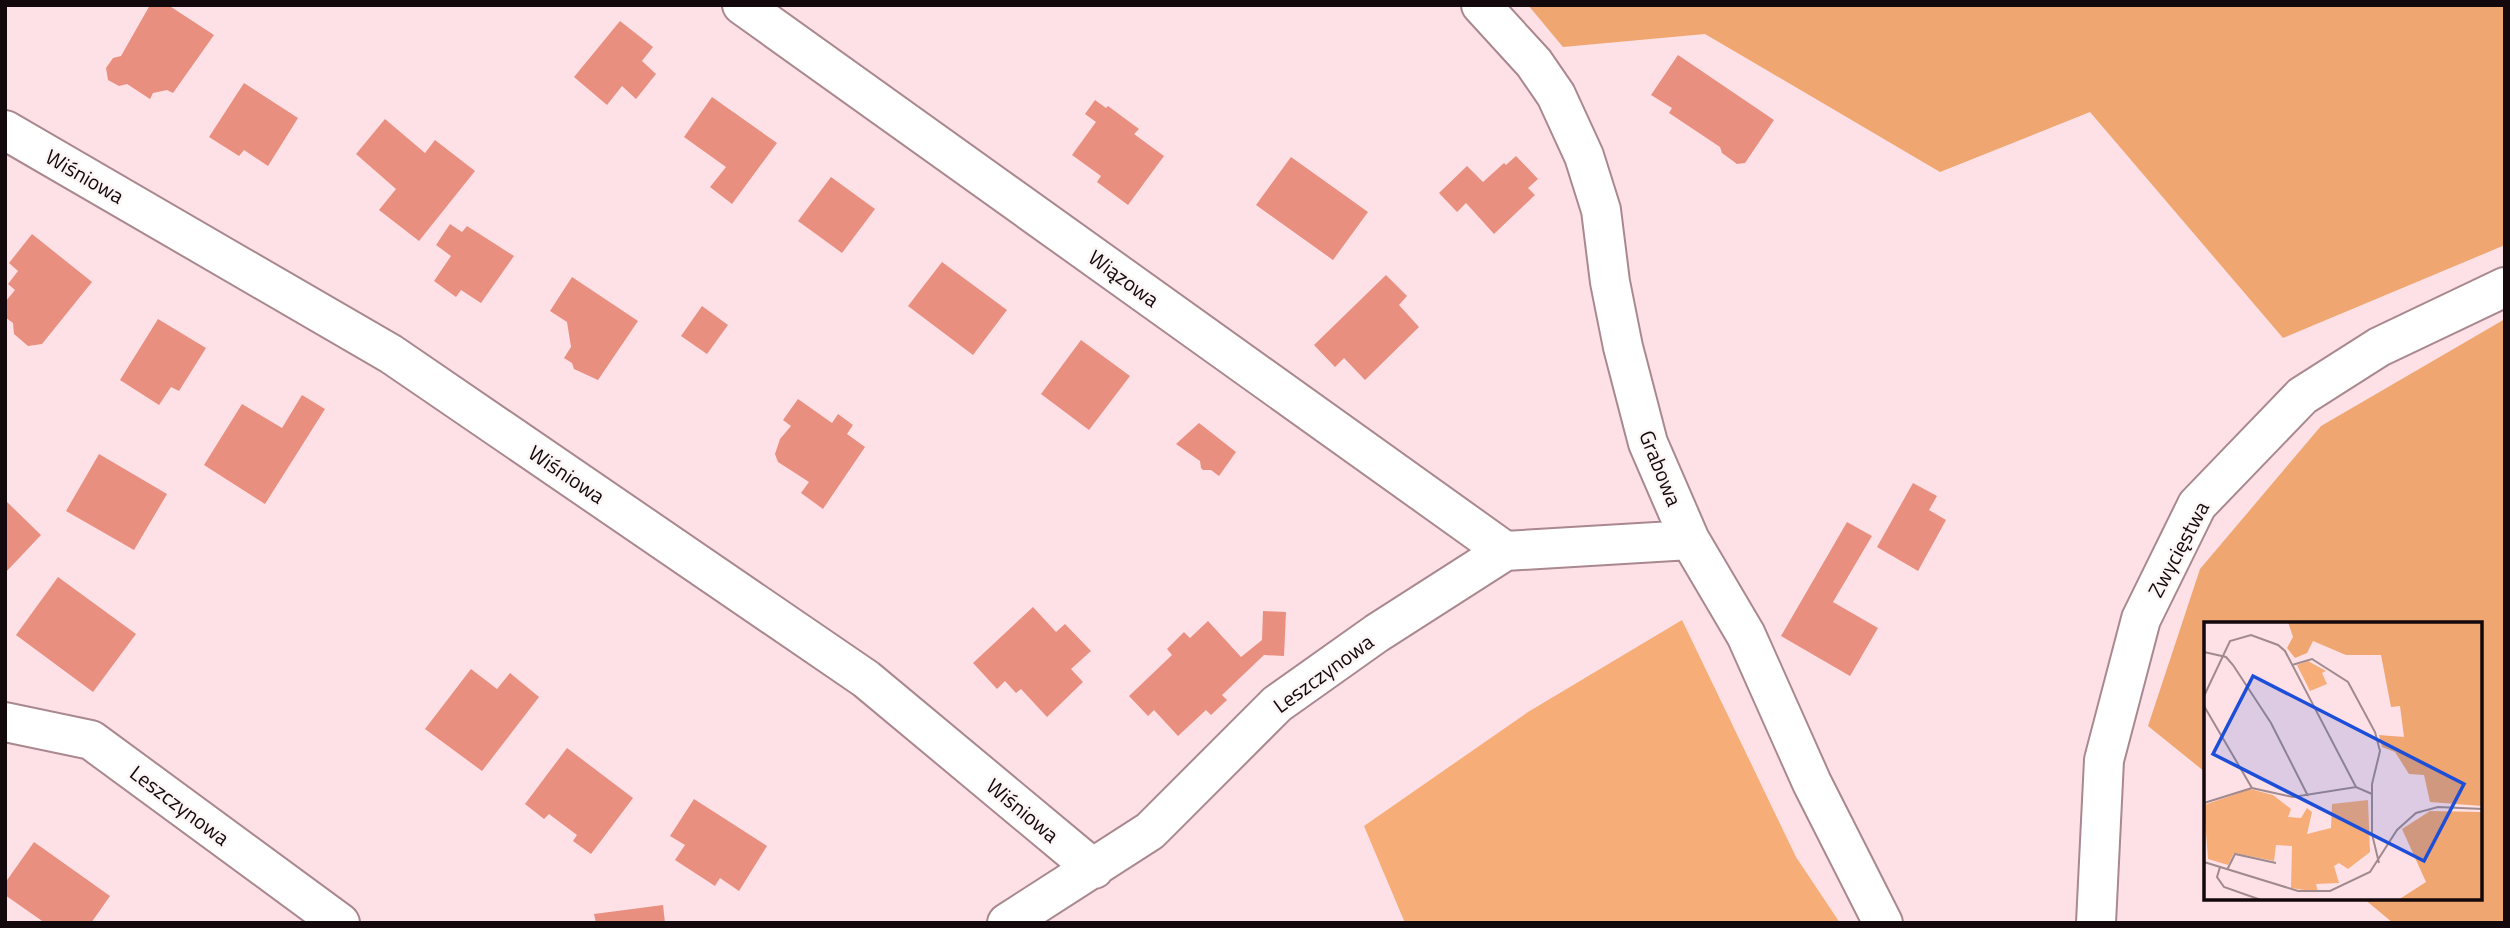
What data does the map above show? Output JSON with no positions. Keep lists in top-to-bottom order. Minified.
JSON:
{"streets":{"street":["Wiśniowa","Wiązowa","Grabowa","Zwycięstwa","Leszczynowa"]},"crossings":[["Wiśniowa","Leszczynowa"],["Wiązowa","Leszczynowa"],["Grabowa","Leszczynowa"]]}
